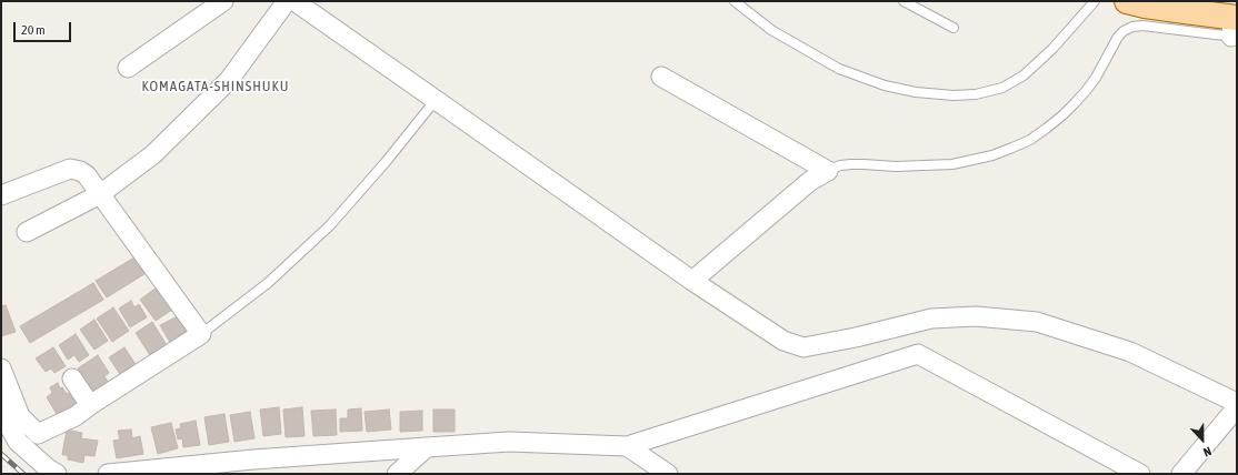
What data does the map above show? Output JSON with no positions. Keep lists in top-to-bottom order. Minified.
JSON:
{"districts":["KOMAGATA-SHINSHUKU"],"scale_bar":"20 m","north":"bottom"}
